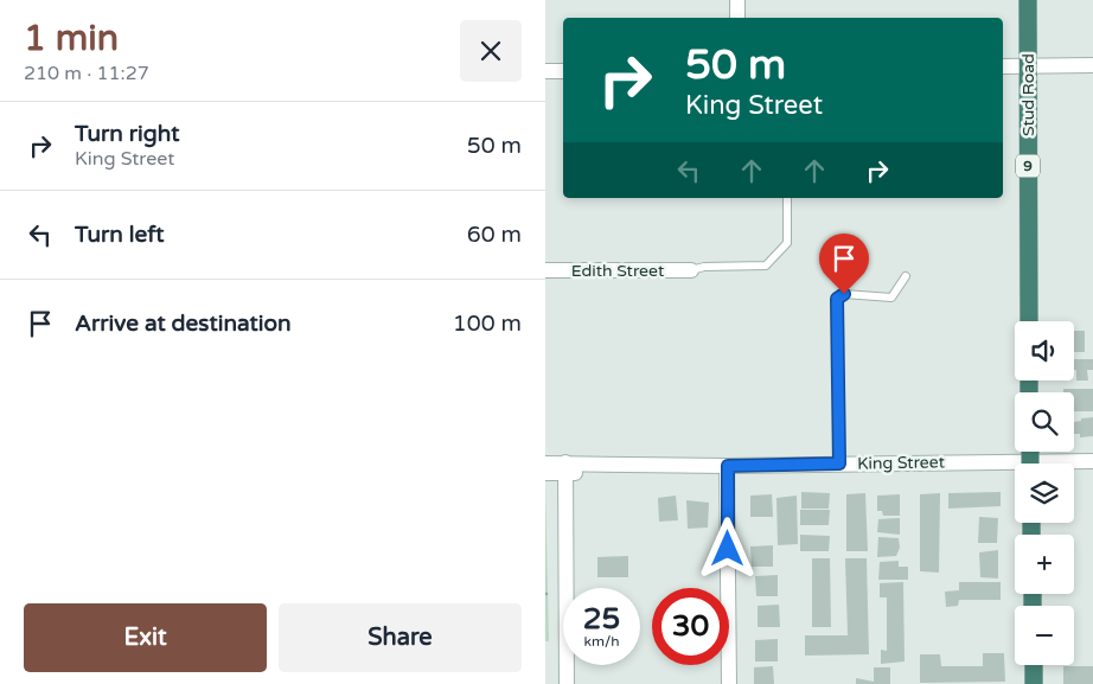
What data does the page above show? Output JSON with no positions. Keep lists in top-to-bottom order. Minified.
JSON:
{"streets":{"highway":["Stud Road","9"],"street":["Edith Street","King Street"]},"page":{"heading":["1 min","210 m · 11:27"],"turn":["50 m","King Street"],"list":[{"name":"Turn right","note":"King Street","value":"50 m"},{"name":"Turn left","value":"60 m"},{"name":"Arrive at destination","value":"100 m"}],"map_buttons":["+","−"],"speed":"25 km/h","limit":"30","buttons":["Exit","Share"]}}
